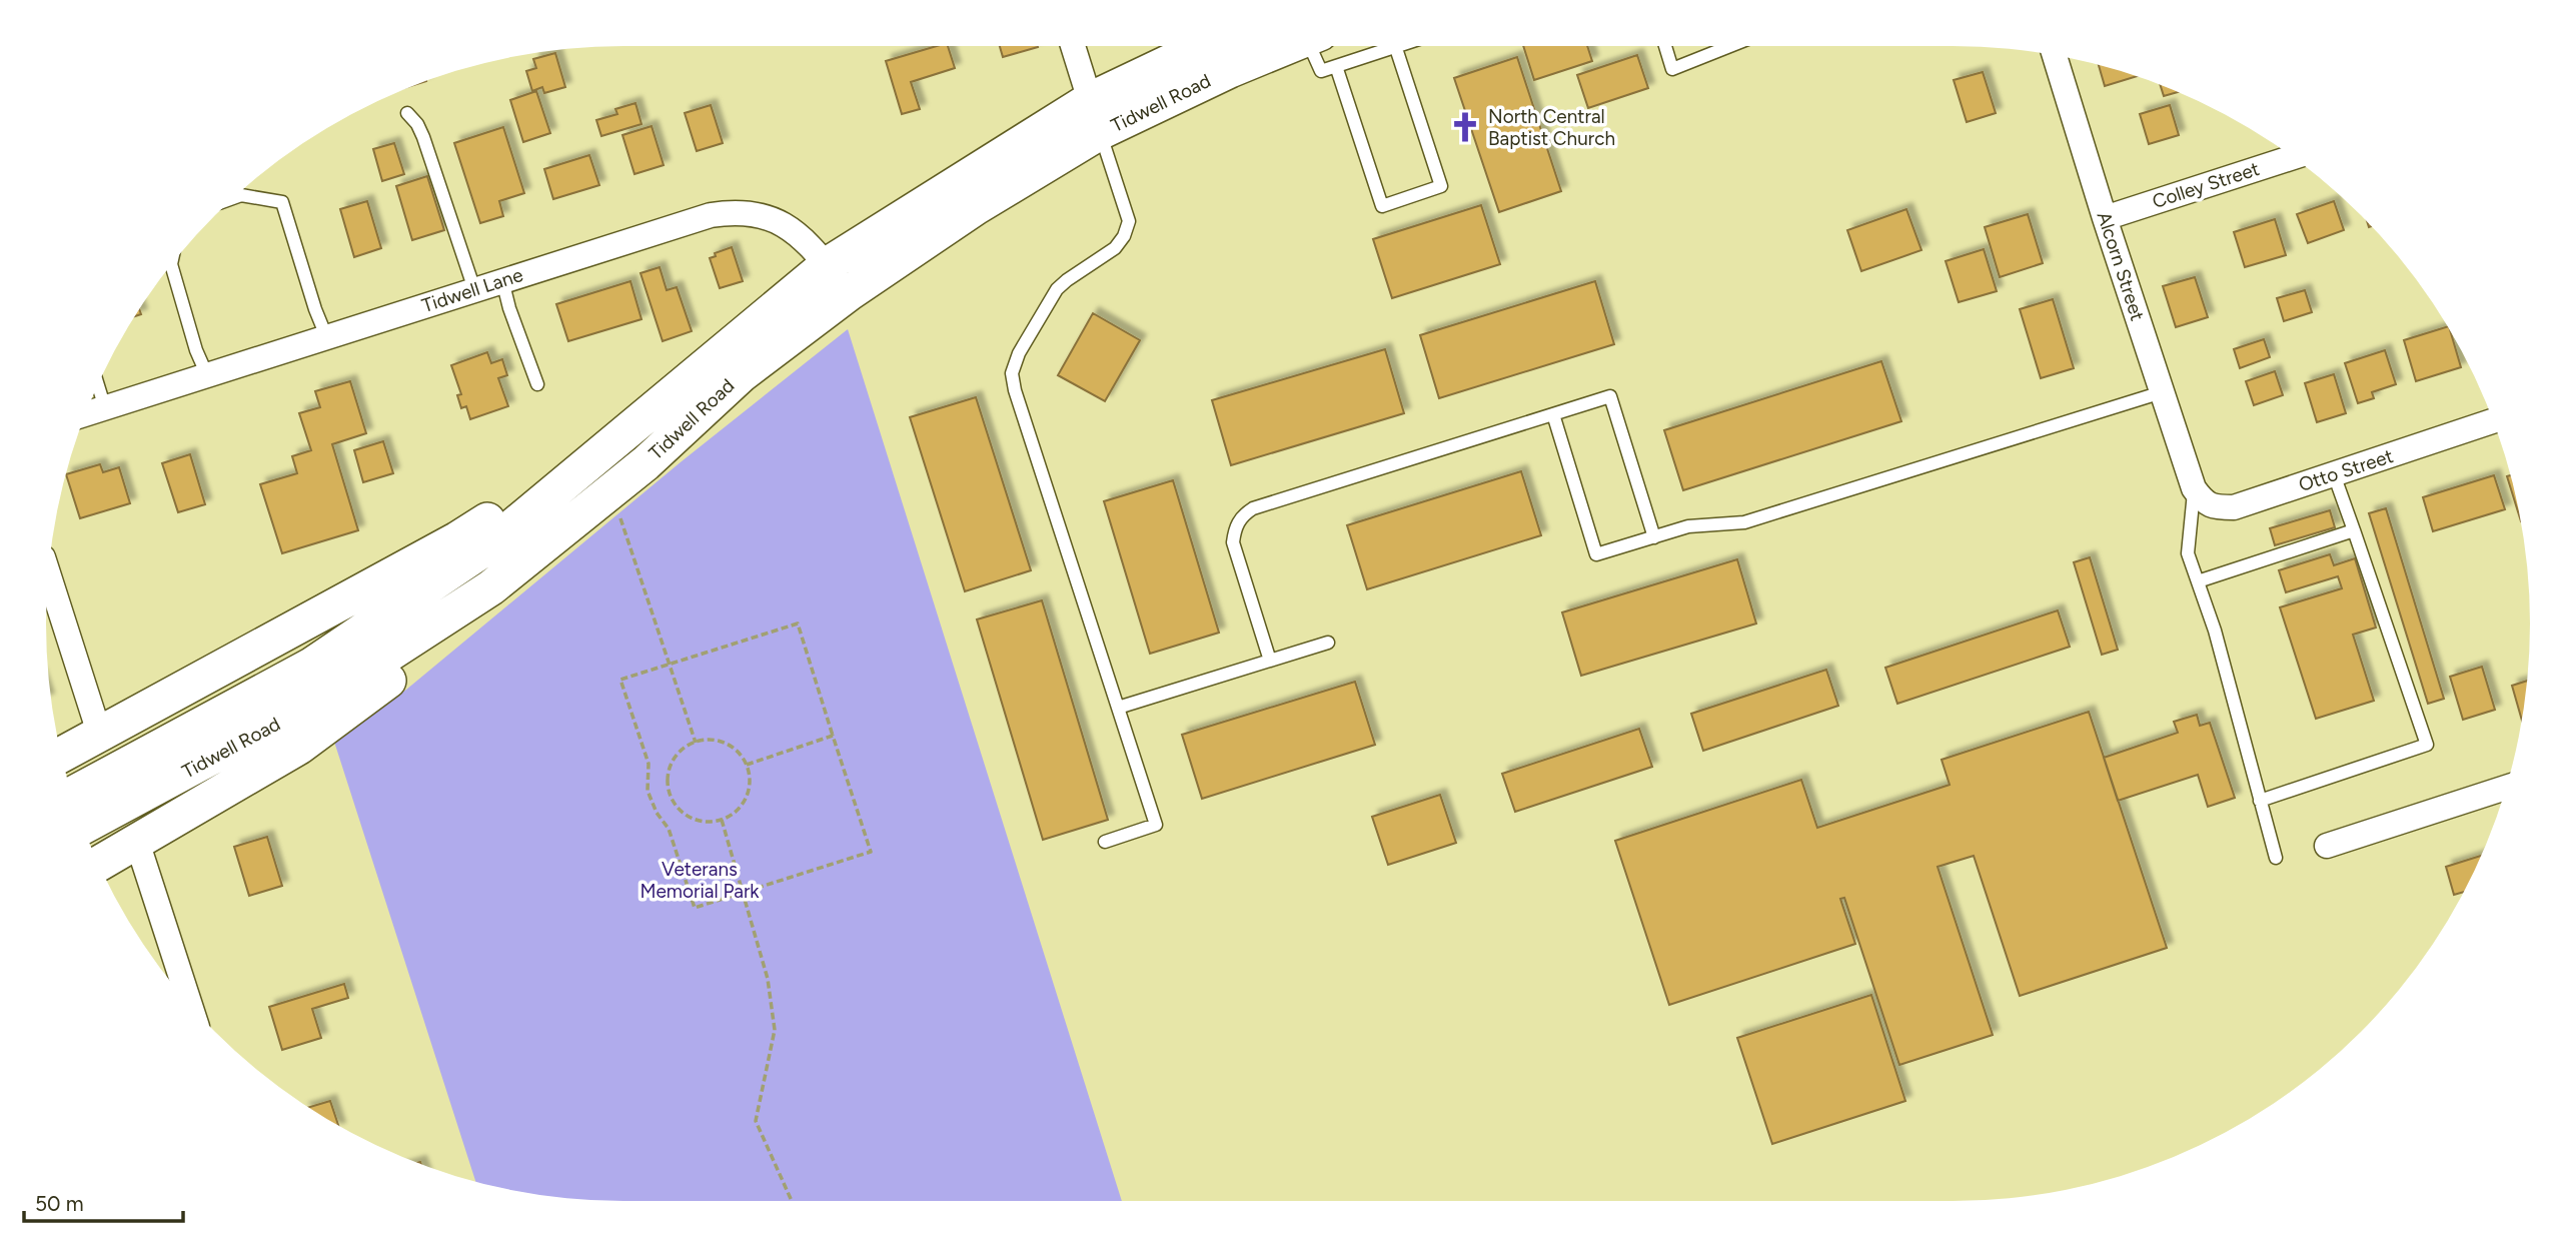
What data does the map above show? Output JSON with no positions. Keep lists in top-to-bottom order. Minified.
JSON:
{"streets":{"main road":["Tidwell Road"],"street":["Colley Street","Alcorn Street","Tidwell Lane","Otto Street"]},"crossings":[["Tidwell Road","Tidwell Lane"],["Colley Street","Alcorn Street"],["Alcorn Street","Otto Street"]],"parks":["Veterans Memorial Park"],"places":{"church":["North Central Baptist Church"]},"scale_bar":"50 m"}
